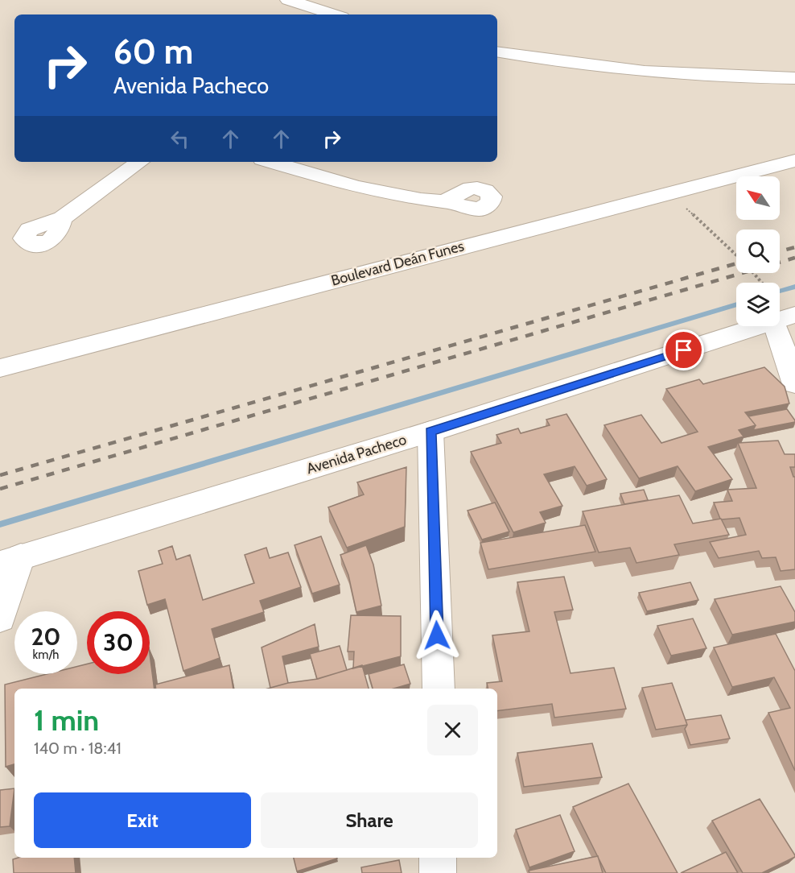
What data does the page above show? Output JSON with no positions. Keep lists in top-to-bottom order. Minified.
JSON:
{"streets":{"street":["Boulevard Deán Funes","Avenida Pacheco"]},"north":"top left","page":{"turn":["60 m","Avenida Pacheco"],"speed":"20 km/h","limit":"30","heading":["1 min","140 m · 18:41"],"buttons":["Exit","Share"]}}
